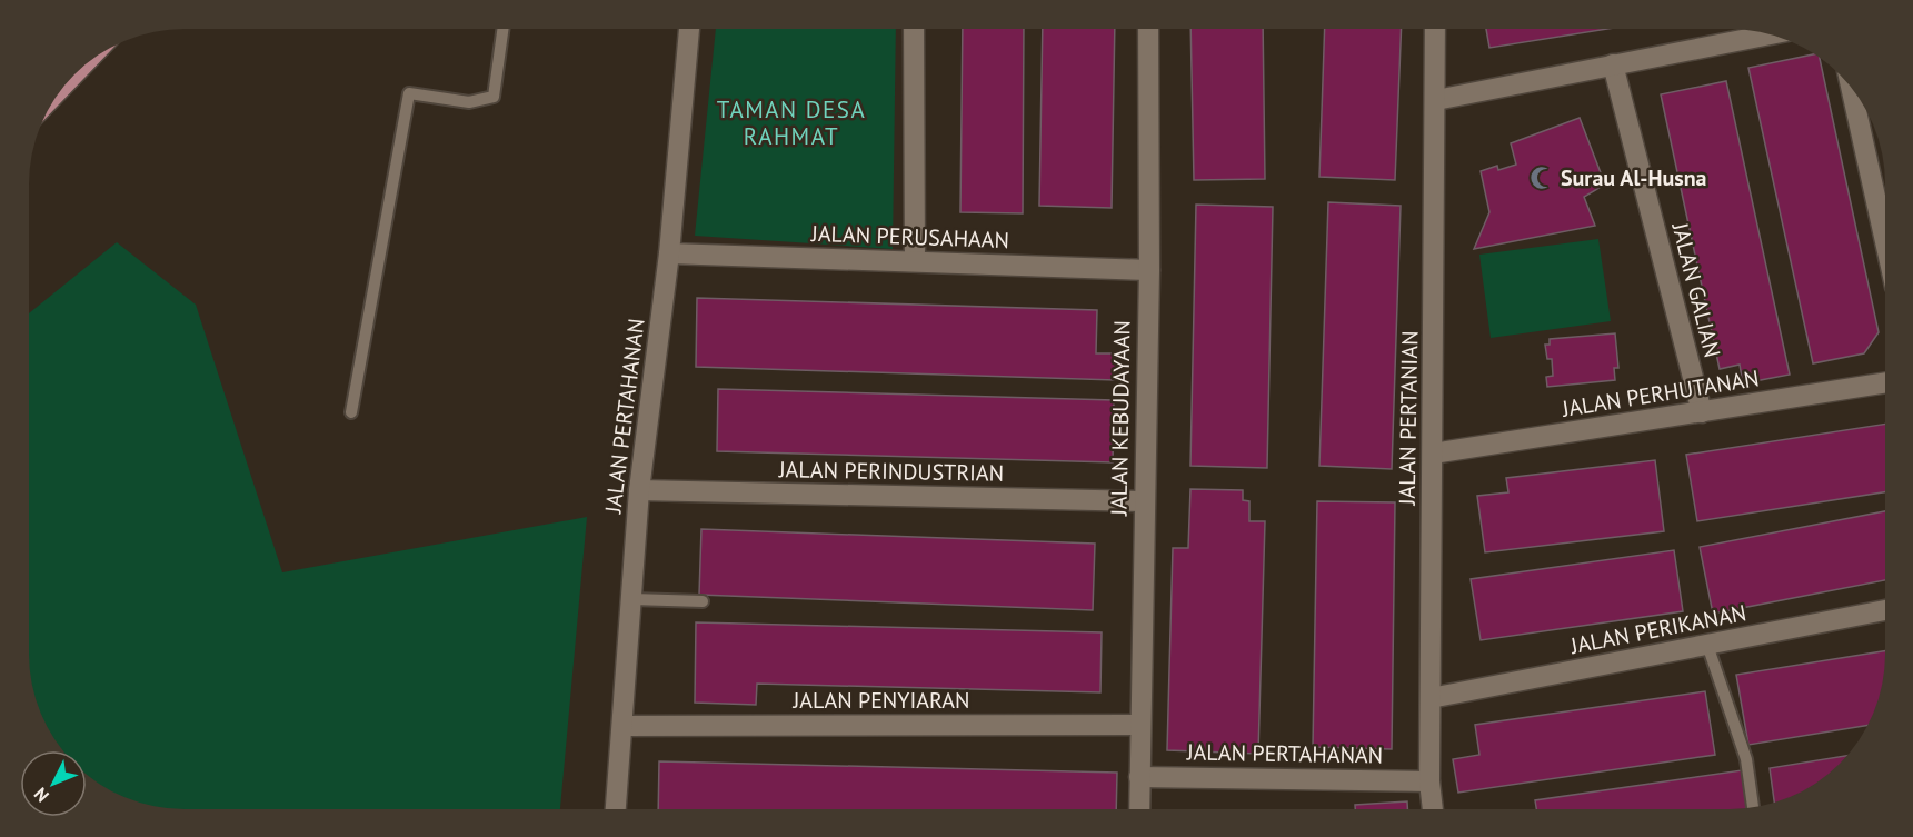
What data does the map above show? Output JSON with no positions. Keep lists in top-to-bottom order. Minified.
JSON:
{"streets":{"street":["JALAN PERUSAHAAN","JALAN GALIAN","JALAN PERHUTANAN","JALAN PERTAHANAN","JALAN KEBUDAYAAN","JALAN PERTANIAN","JALAN PERINDUSTRIAN","JALAN PERIKANAN","JALAN PENYIARAN"]},"crossings":[["JALAN PERUSAHAAN","JALAN PERTAHANAN"],["JALAN PERUSAHAAN","JALAN KEBUDAYAAN"],["JALAN GALIAN","JALAN PERHUTANAN"],["JALAN PERHUTANAN","JALAN PERTANIAN"],["JALAN PERTAHANAN","JALAN KEBUDAYAAN"],["JALAN PERTAHANAN","JALAN PERTANIAN"],["JALAN PERTAHANAN","JALAN PERINDUSTRIAN"],["JALAN PERTAHANAN","JALAN PENYIARAN"],["JALAN KEBUDAYAAN","JALAN PERINDUSTRIAN"],["JALAN KEBUDAYAAN","JALAN PENYIARAN"],["JALAN PERTANIAN","JALAN PERIKANAN"]],"districts":["TAMAN DESA RAHMAT"],"places":{"mosque":["Surau Al-Husna"]},"north":"bottom left"}
